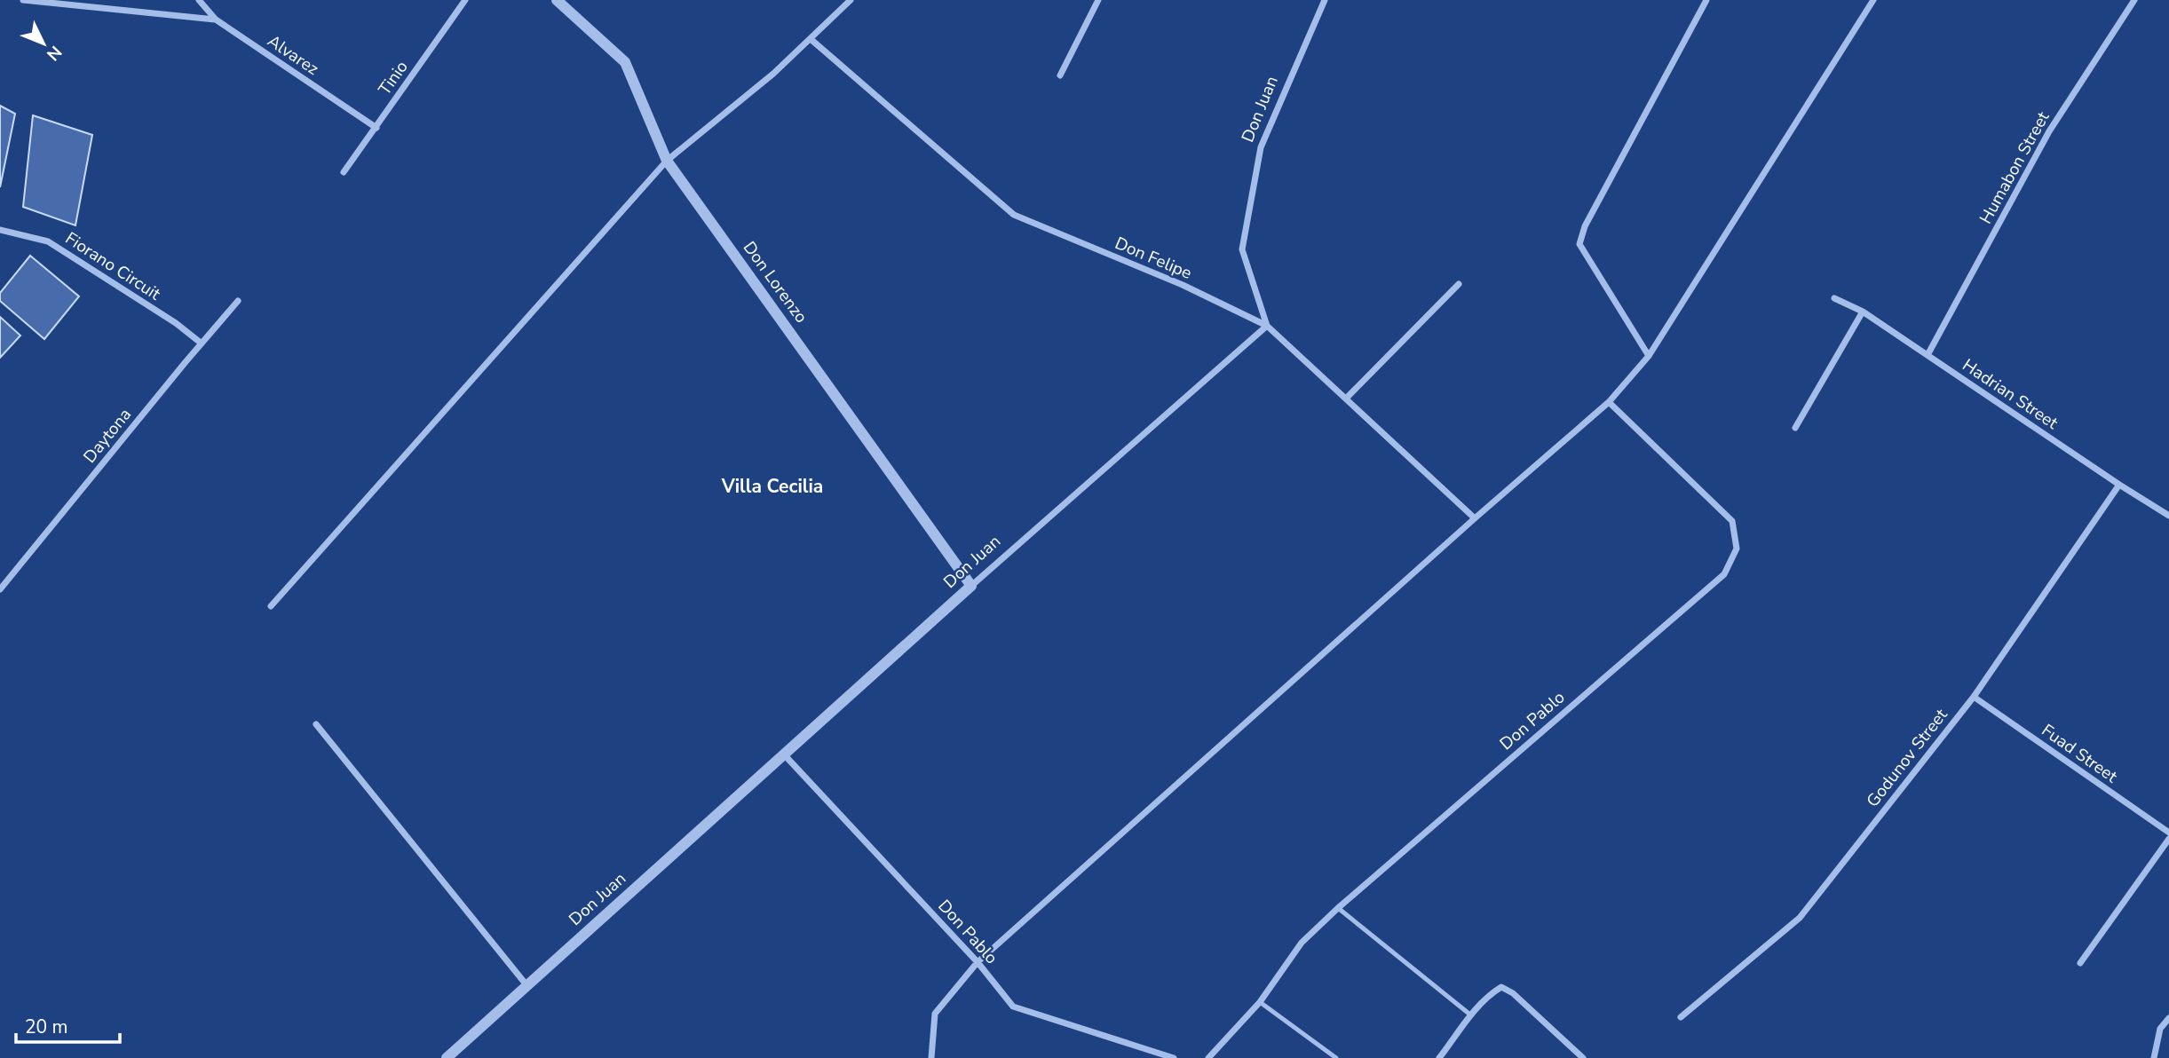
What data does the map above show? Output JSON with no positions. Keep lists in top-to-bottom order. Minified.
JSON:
{"streets":{"street":["Alvarez","Tinio","Don Juan","Humabon Street","Don Felipe","Fiorano Circuit","Don Lorenzo","Hadrian Street","Daytona","Don Pablo","Fuad Street","Godunov Street"]},"crossings":[["Alvarez","Tinio"],["Don Juan","Don Felipe"],["Don Juan","Don Lorenzo"],["Don Juan","Don Pablo"],["Humabon Street","Hadrian Street"],["Fiorano Circuit","Daytona"],["Hadrian Street","Godunov Street"],["Fuad Street","Godunov Street"]],"districts":["Villa Cecilia"],"scale_bar":"20 m","north":"bottom right"}
